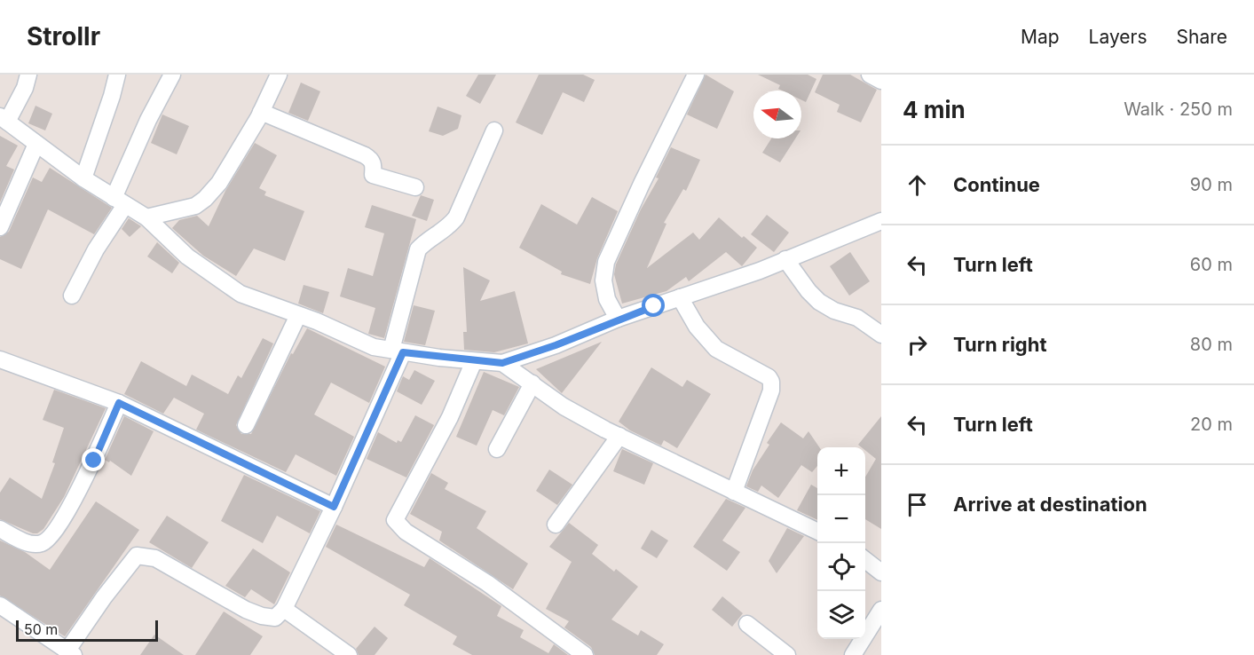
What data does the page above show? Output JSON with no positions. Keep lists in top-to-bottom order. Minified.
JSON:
{"scale_bar":"50 m","north":"left","page":{"header":"Strollr","nav":["Map","Layers","Share"],"heading":["4 min","Walk · 250 m"],"list":[["Continue","90 m"],["Turn left","60 m"],["Turn right","80 m"],["Turn left","20 m"],"Arrive at destination"],"map_buttons":["+","−"],"scale":"50 m"}}
